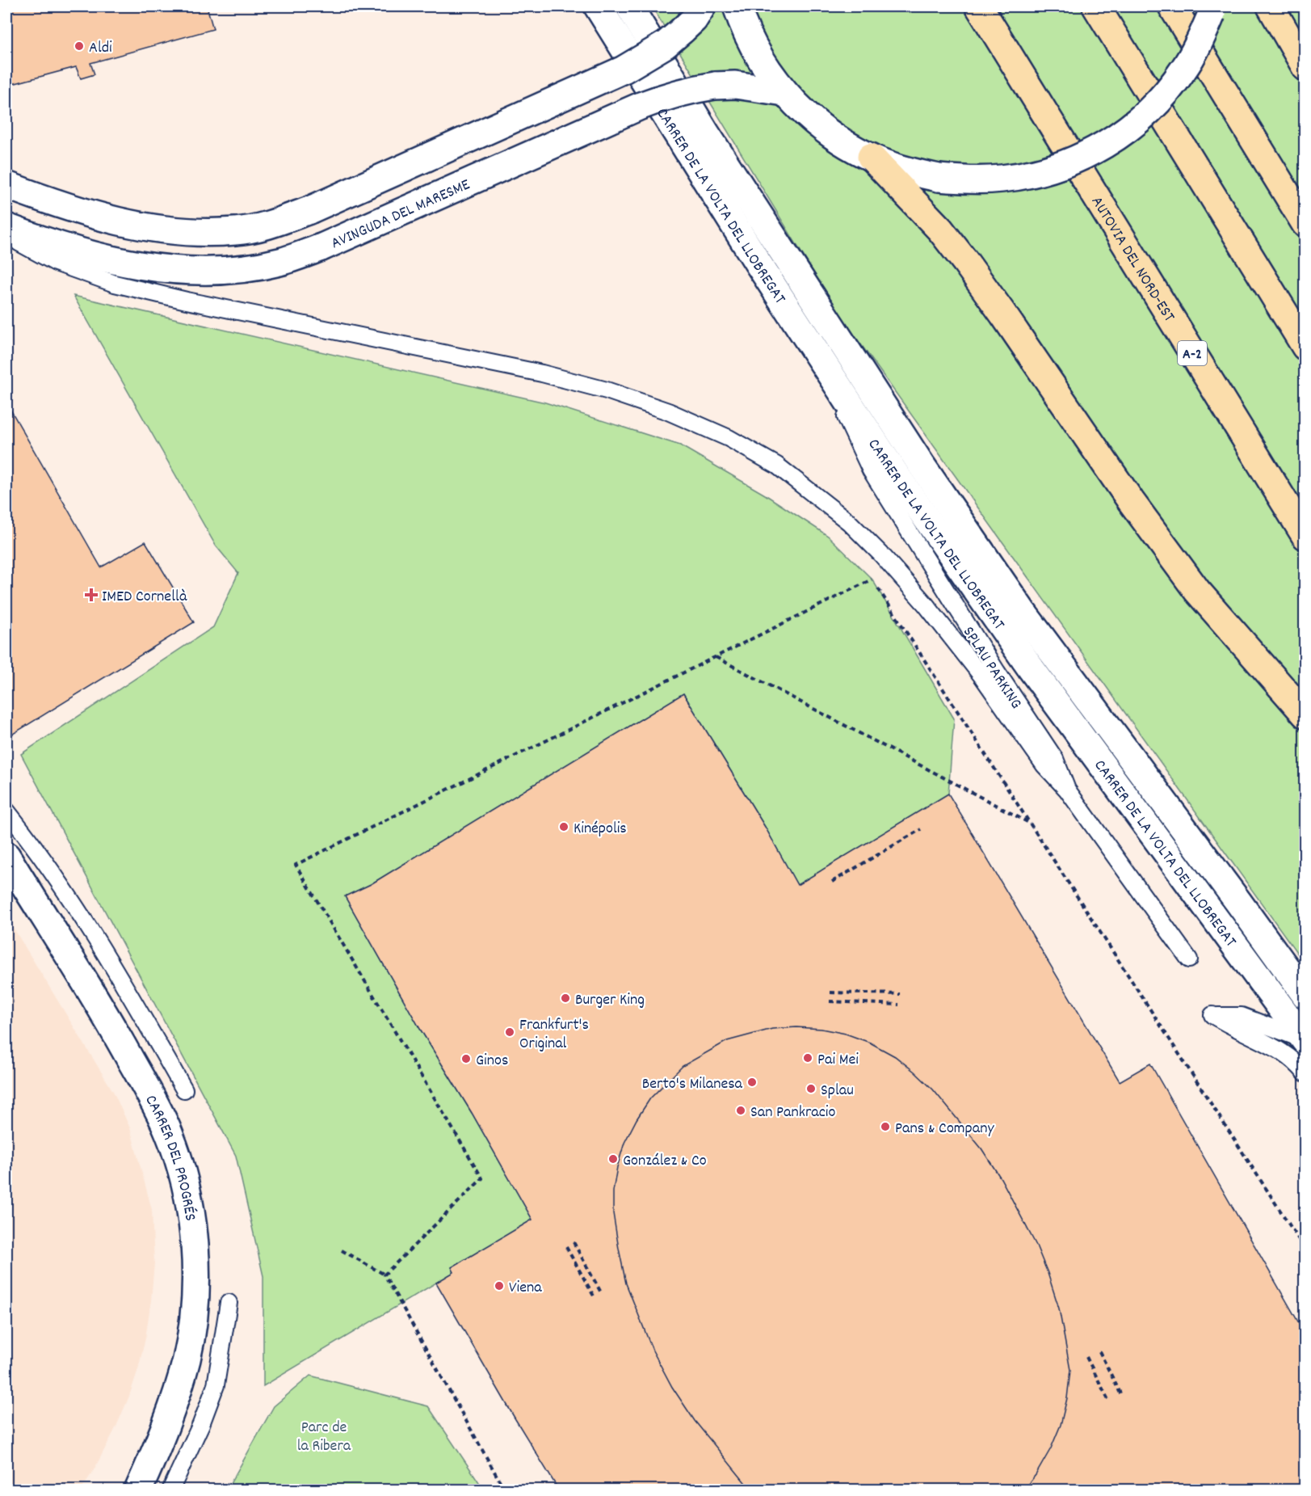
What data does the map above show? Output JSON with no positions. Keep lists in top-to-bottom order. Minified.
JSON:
{"streets":{"highway":["AUTOVIA DEL NORD-EST","A-2"],"main road":["CARRER DE LA VOLTA DEL LLOBREGAT","AVINGUDA DEL MARESME","CARRER DEL PROGRÉS"],"lane":["SPLAU PARKING"]},"crossings":[["CARRER DE LA VOLTA DEL LLOBREGAT","SPLAU PARKING"]],"parks":["Parc de la Ribera"],"places":{"other":["Aldi","Kinépolis","Burger King","Frankfurt's Original","Pai Mei","Ginos","Berto's Milanesa","Splau","San Pankracio","Pans & Company","González & Co","Viena"],"health":["IMED Cornellà"]}}
